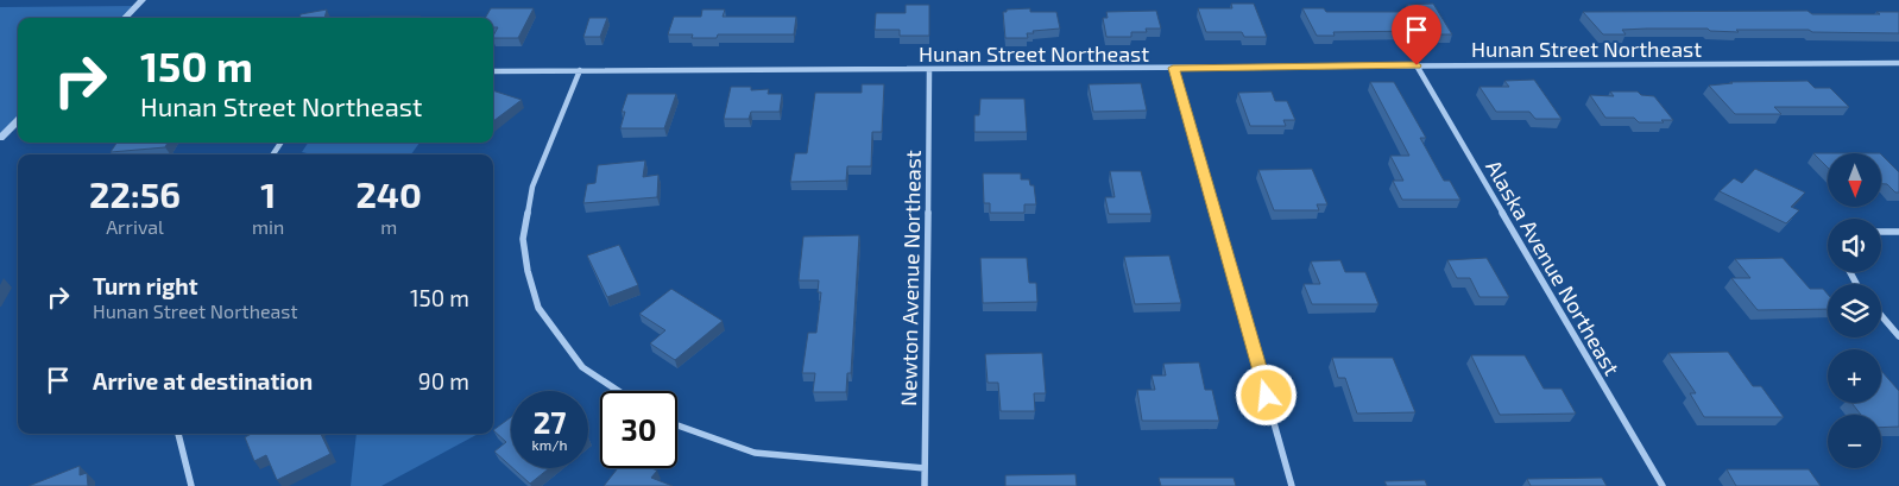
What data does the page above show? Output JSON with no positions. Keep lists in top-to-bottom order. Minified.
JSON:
{"streets":{"street":["Hunan Street Northeast","Alaska Avenue Northeast","Newton Avenue Northeast"]},"crossings":[["Hunan Street Northeast","Alaska Avenue Northeast"],["Hunan Street Northeast","Newton Avenue Northeast"]],"north":"bottom","page":{"turn":["150 m","Hunan Street Northeast"],"map_buttons":["+","−"],"eta":["22:56","Arrival","1","min","240","m"],"list":[{"name":"Turn right","note":"Hunan Street Northeast","value":"150 m"},{"name":"Arrive at destination","value":"90 m"}],"speed":"27 km/h","limit":"30"}}
